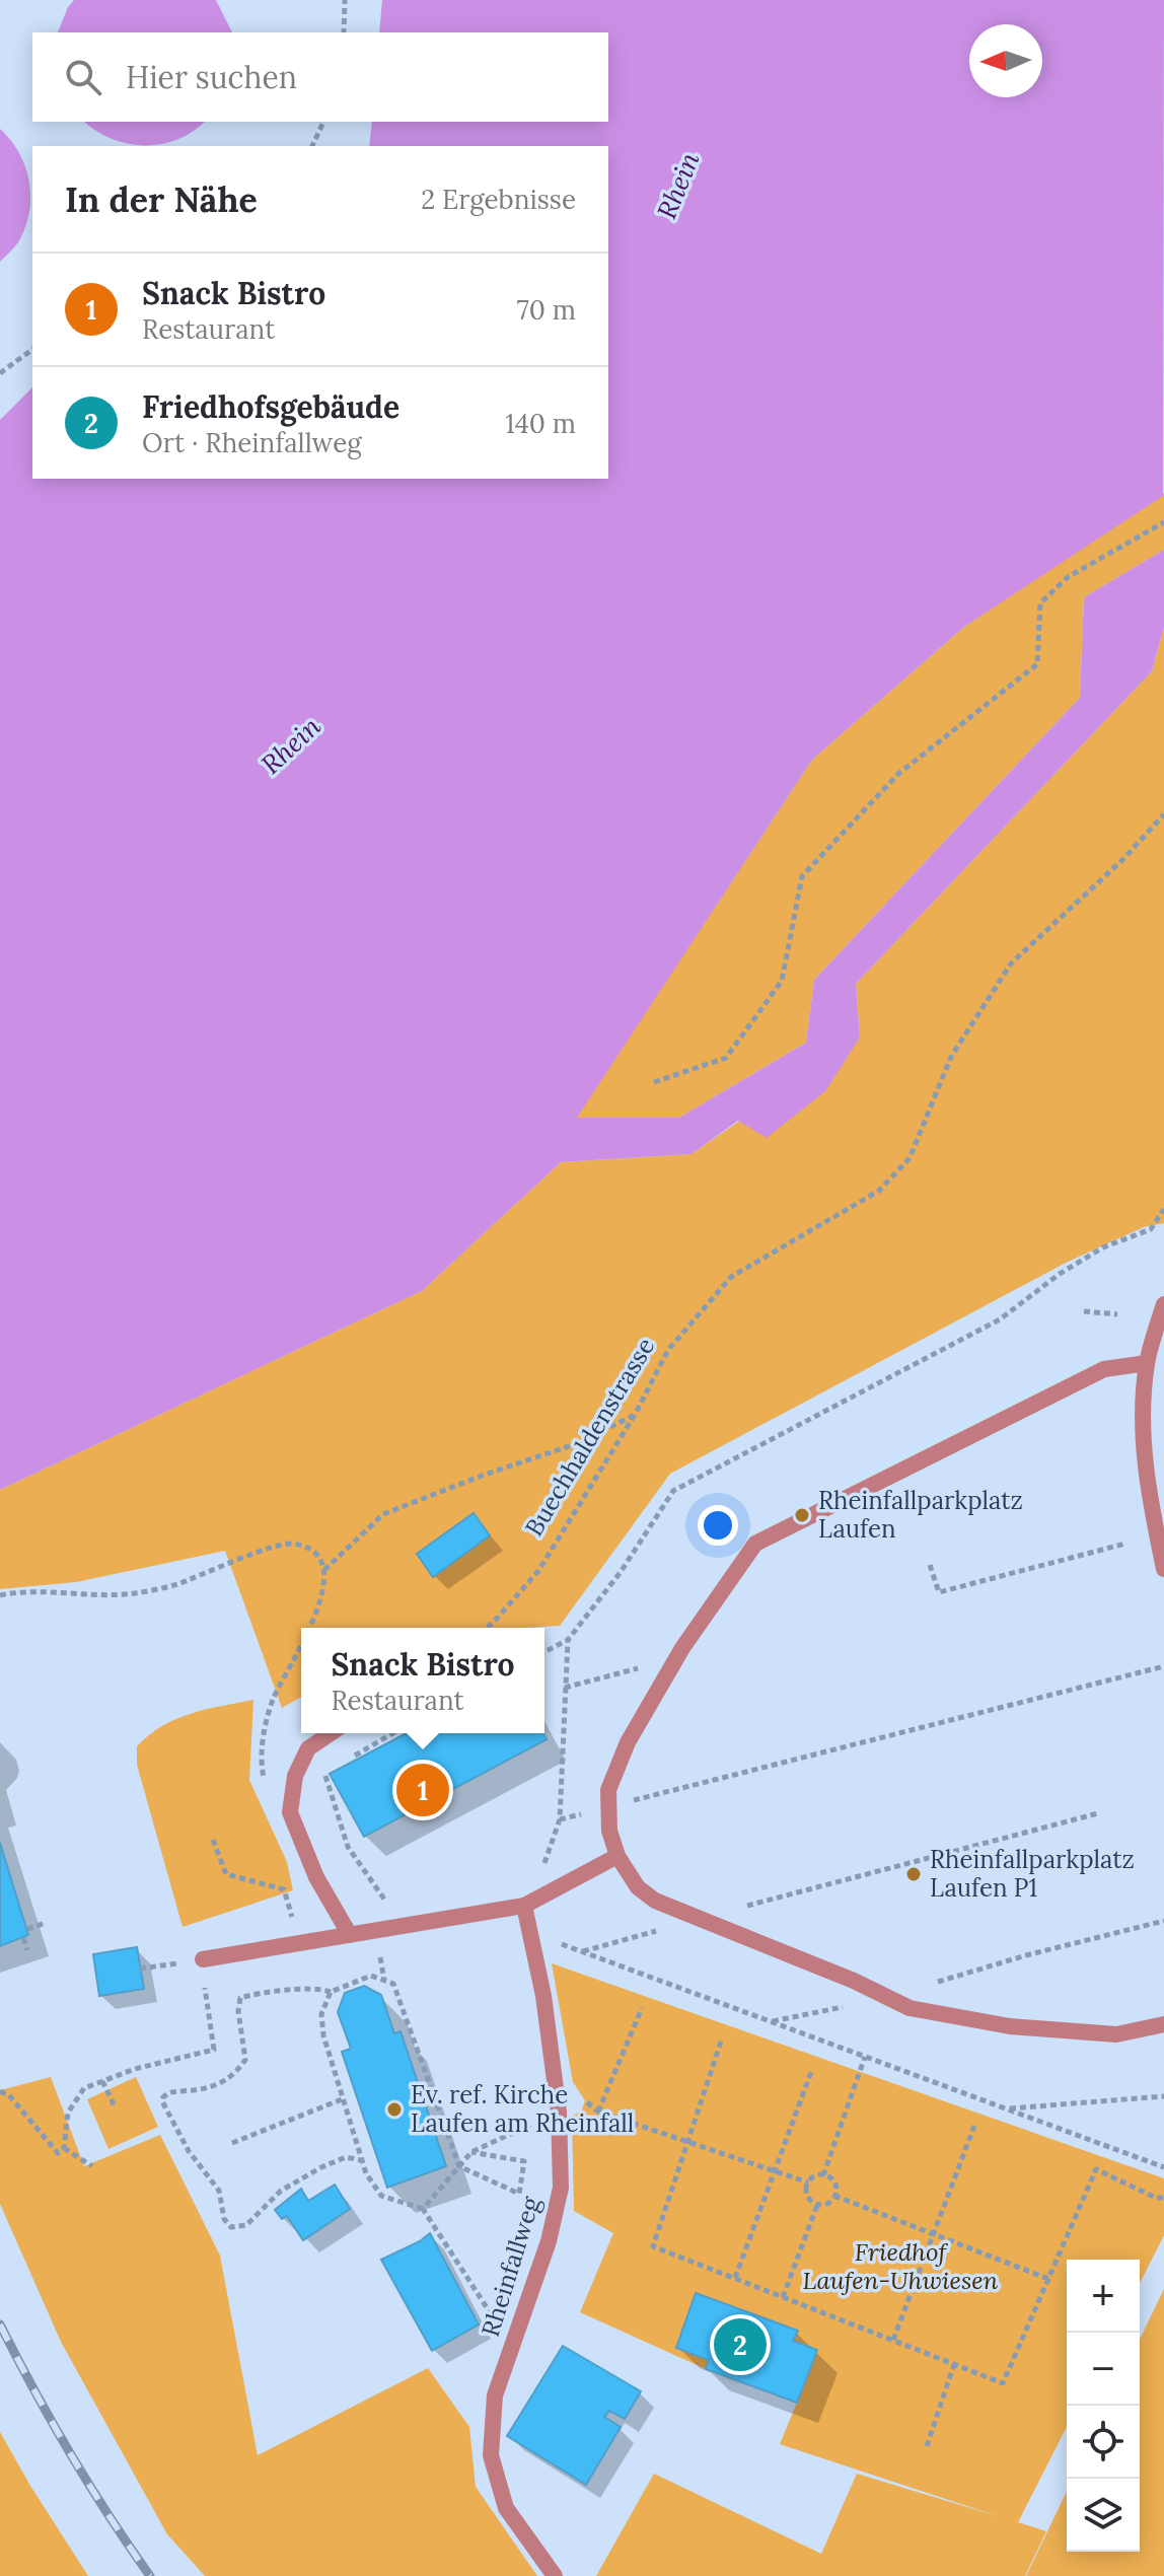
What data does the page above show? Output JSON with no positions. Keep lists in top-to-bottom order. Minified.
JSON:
{"streets":{"street":["Rheinfallweg"],"path":["Buechhaldenstrasse"]},"water":["Rhein"],"parks":["Friedhof Laufen-Uhwiesen"],"places":["Rheinfallparkplatz Laufen","Rheinfallparkplatz Laufen P1","Ev. ref. Kirche Laufen am Rheinfall"],"north":"left","page":{"search":"Hier suchen","heading":["In der Nähe","2 Ergebnisse"],"list":[{"mark":"1","name":"Snack Bistro","note":"Restaurant","value":"70 m"},{"mark":"2","name":"Friedhofsgebäude","note":"Ort · Rheinfallweg","value":"140 m"}],"popup":["Snack Bistro","Restaurant"],"pins":["1","2"],"map_buttons":["+","−"]}}
